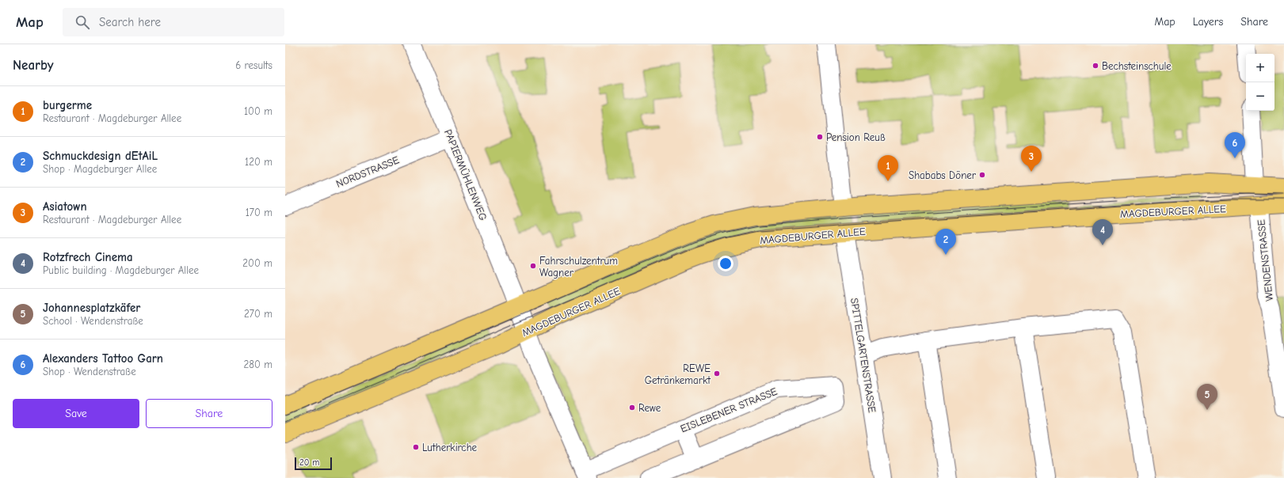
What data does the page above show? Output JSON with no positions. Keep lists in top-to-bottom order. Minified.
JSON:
{"streets":{"main road":["MAGDEBURGER ALLEE"],"street":["NORDSTRASSE","PAPIERMÜHLENWEG","WENDENSTRASSE","SPITTELGARTENSTRASSE","EISLEBENER STRASSE"]},"crossings":[["NORDSTRASSE","PAPIERMÜHLENWEG"],["PAPIERMÜHLENWEG","EISLEBENER STRASSE"],["MAGDEBURGER ALLEE","WENDENSTRASSE"],["MAGDEBURGER ALLEE","SPITTELGARTENSTRASSE"],["MAGDEBURGER ALLEE","EISLEBENER STRASSE"]],"places":["Bechsteinschule","Pension Reuß","Shababs Döner","Fahrschulzentrum Wagner","REWE Getränkemarkt","Rewe","Lutherkirche"],"scale_bar":"20 m","page":{"header":"Map","search":"Search here","nav":["Map","Layers","Share"],"heading":["Nearby","6 results"],"map_buttons":["+","−"],"list":[{"mark":"1","name":"burgerme","note":"Restaurant · Magdeburger Allee","value":"100 m"},{"mark":"2","name":"Schmuckdesign dEtAiL","note":"Shop · Magdeburger Allee","value":"120 m"},{"mark":"3","name":"Asiatown","note":"Restaurant · Magdeburger Allee","value":"170 m"},{"mark":"4","name":"Rotzfrech Cinema","note":"Public building · Magdeburger Allee","value":"200 m"},{"mark":"5","name":"Johannesplatzkäfer","note":"School · Wendenstraße","value":"270 m"},{"mark":"6","name":"Alexanders Tattoo Garn","note":"Shop · Wendenstraße","value":"280 m"}],"pins":["6","3","1","4","2","5"],"buttons":["Save","Share"],"scale":"20 m"}}
